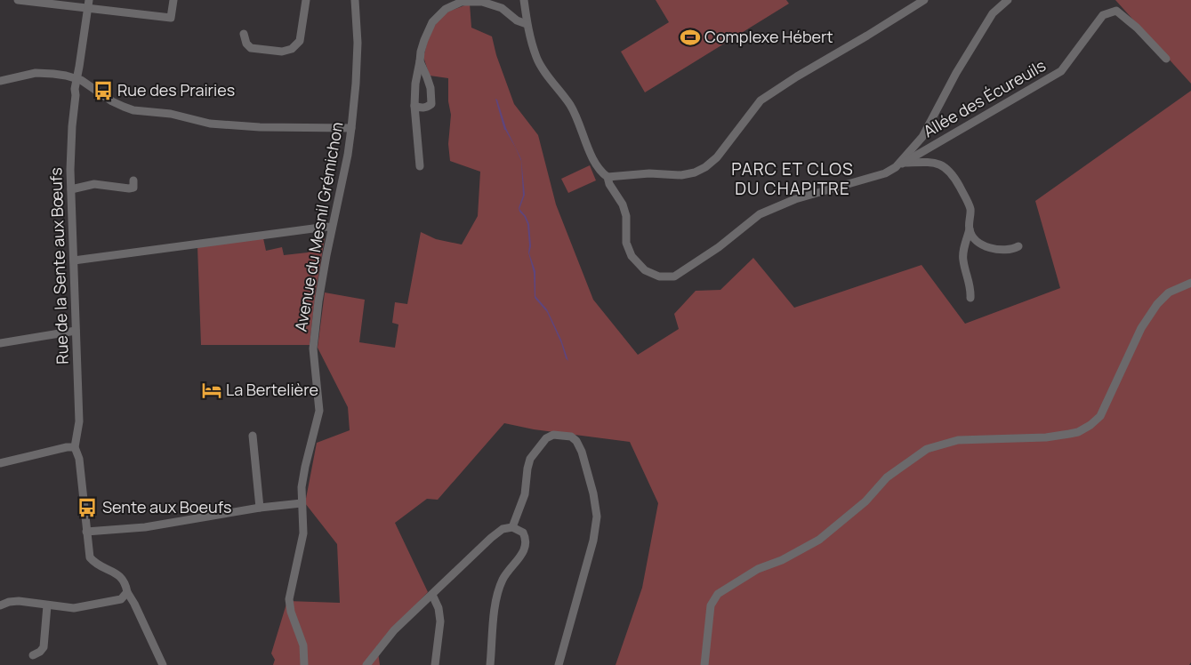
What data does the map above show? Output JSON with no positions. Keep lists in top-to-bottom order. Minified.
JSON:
{"streets":{"street":["Allée des Écureuils","Avenue du Mesnil Grémichon","Rue de la Sente aux Bœufs"]},"districts":["PARC ET CLOS DU CHAPITRE"],"places":{"sports":["Complexe Hébert"],"bus stop":["Rue des Prairies","Sente aux Boeufs"],"hotel":["La Bertelière"]}}
